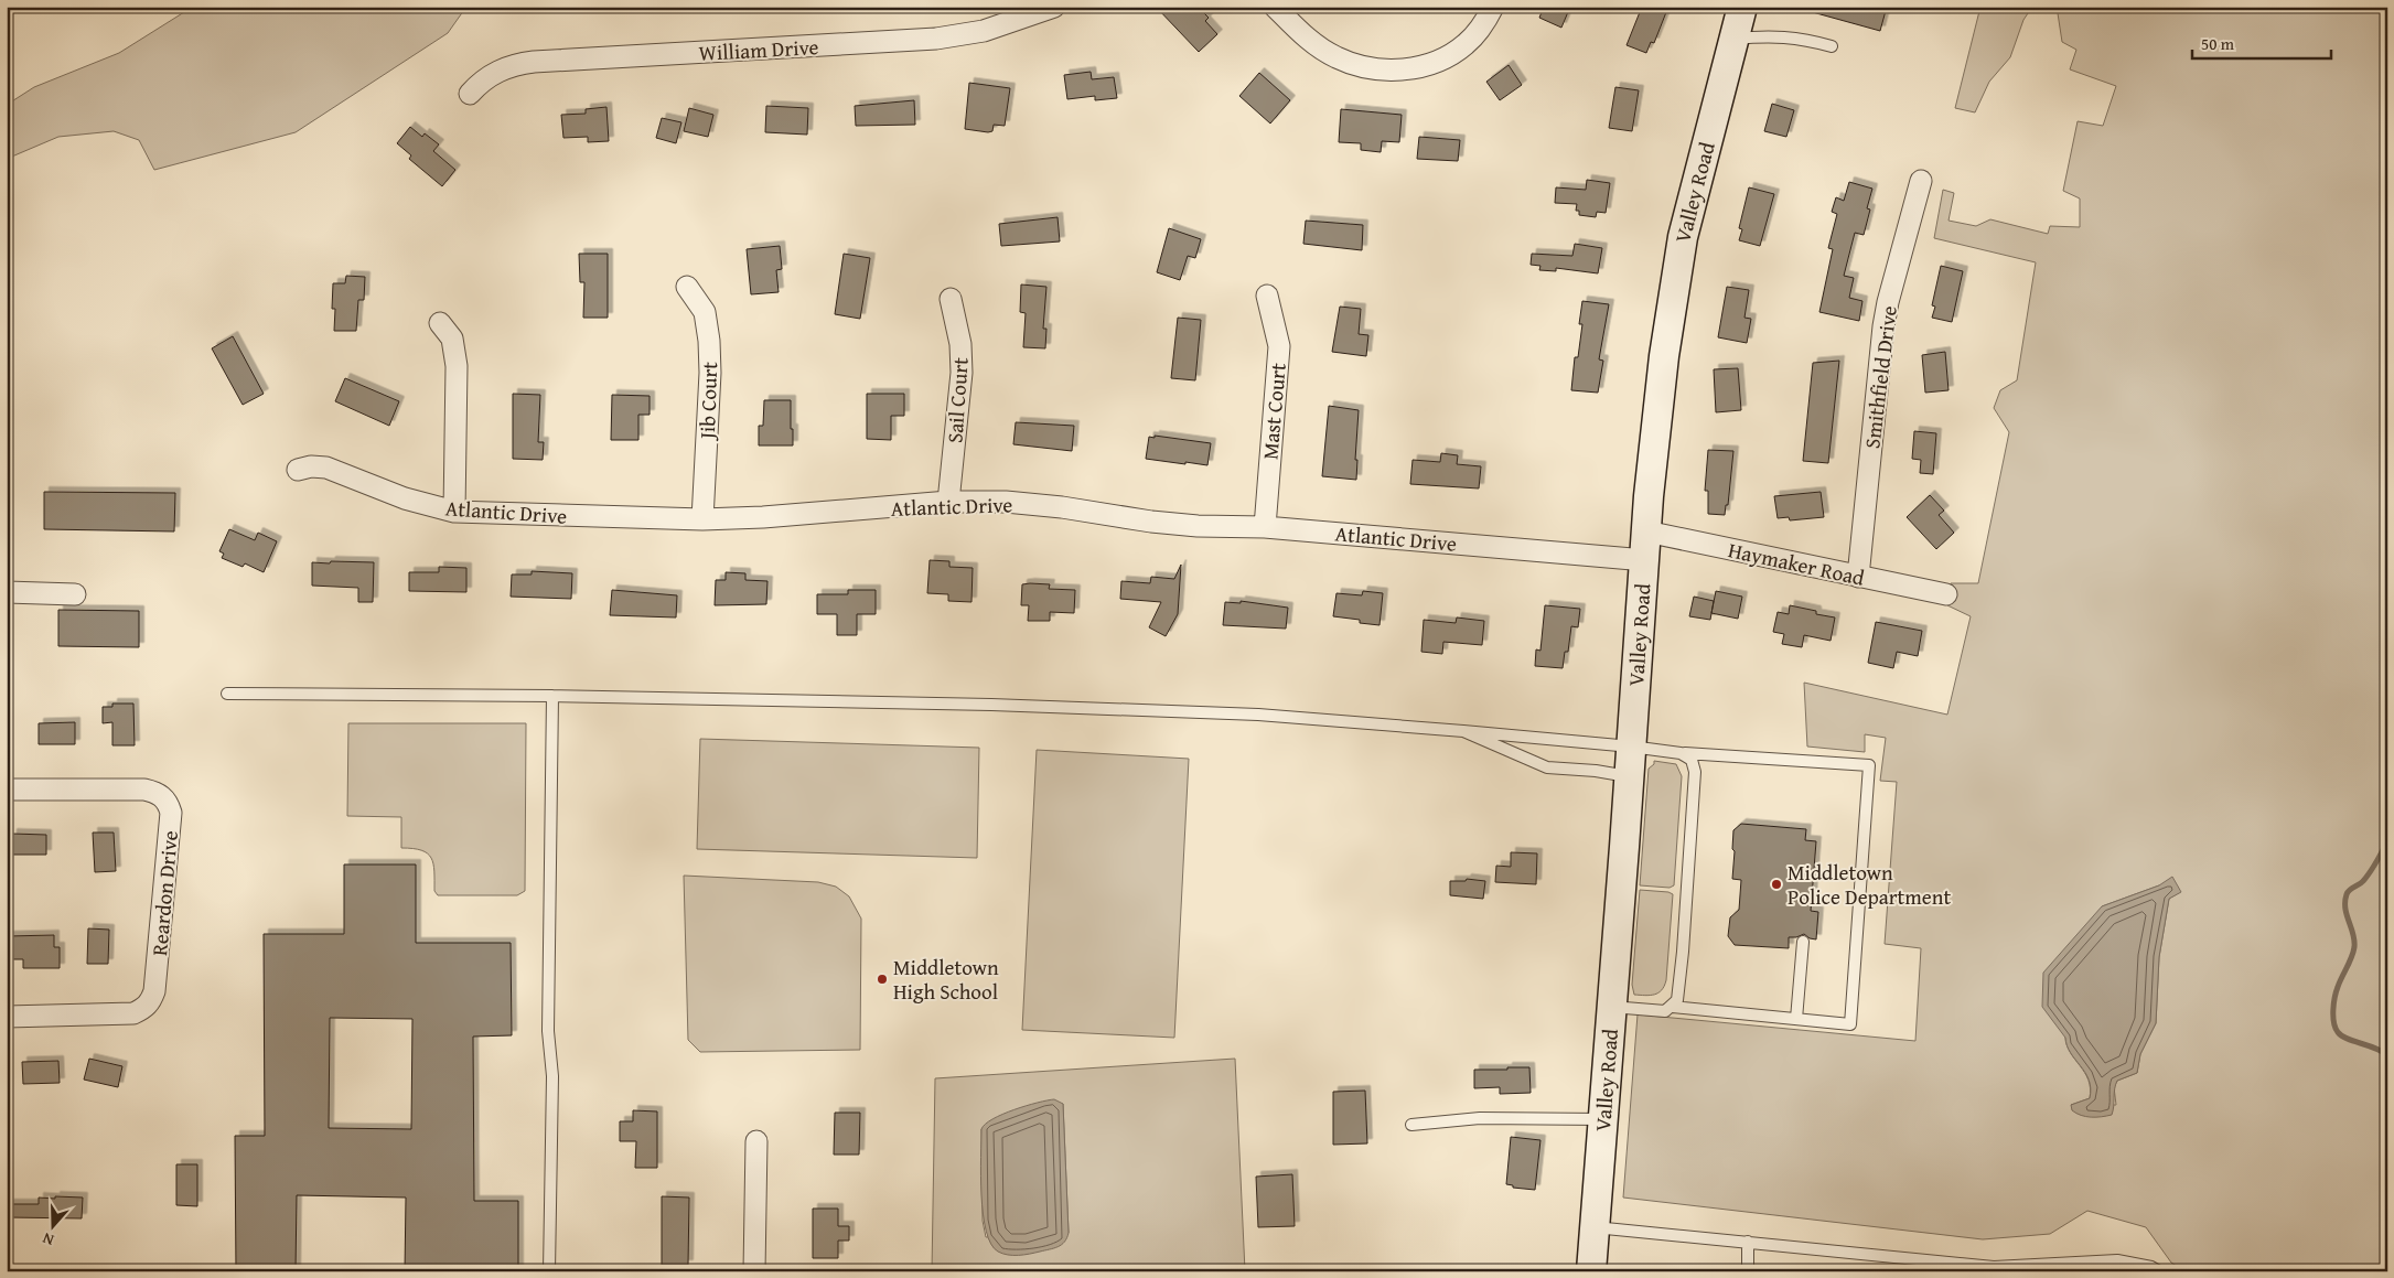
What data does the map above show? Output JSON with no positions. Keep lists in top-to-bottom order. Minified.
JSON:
{"streets":{"main road":["Valley Road"],"street":["William Drive","Smithfield Drive","Jib Court","Sail Court","Mast Court","Atlantic Drive","Haymaker Road","Reardon Drive"]},"crossings":[["Valley Road","Atlantic Drive"],["Valley Road","Haymaker Road"],["Smithfield Drive","Haymaker Road"],["Jib Court","Atlantic Drive"],["Sail Court","Atlantic Drive"],["Mast Court","Atlantic Drive"]],"places":["Middletown Police Department","Middletown High School"],"scale_bar":"50 m","north":"bottom"}
